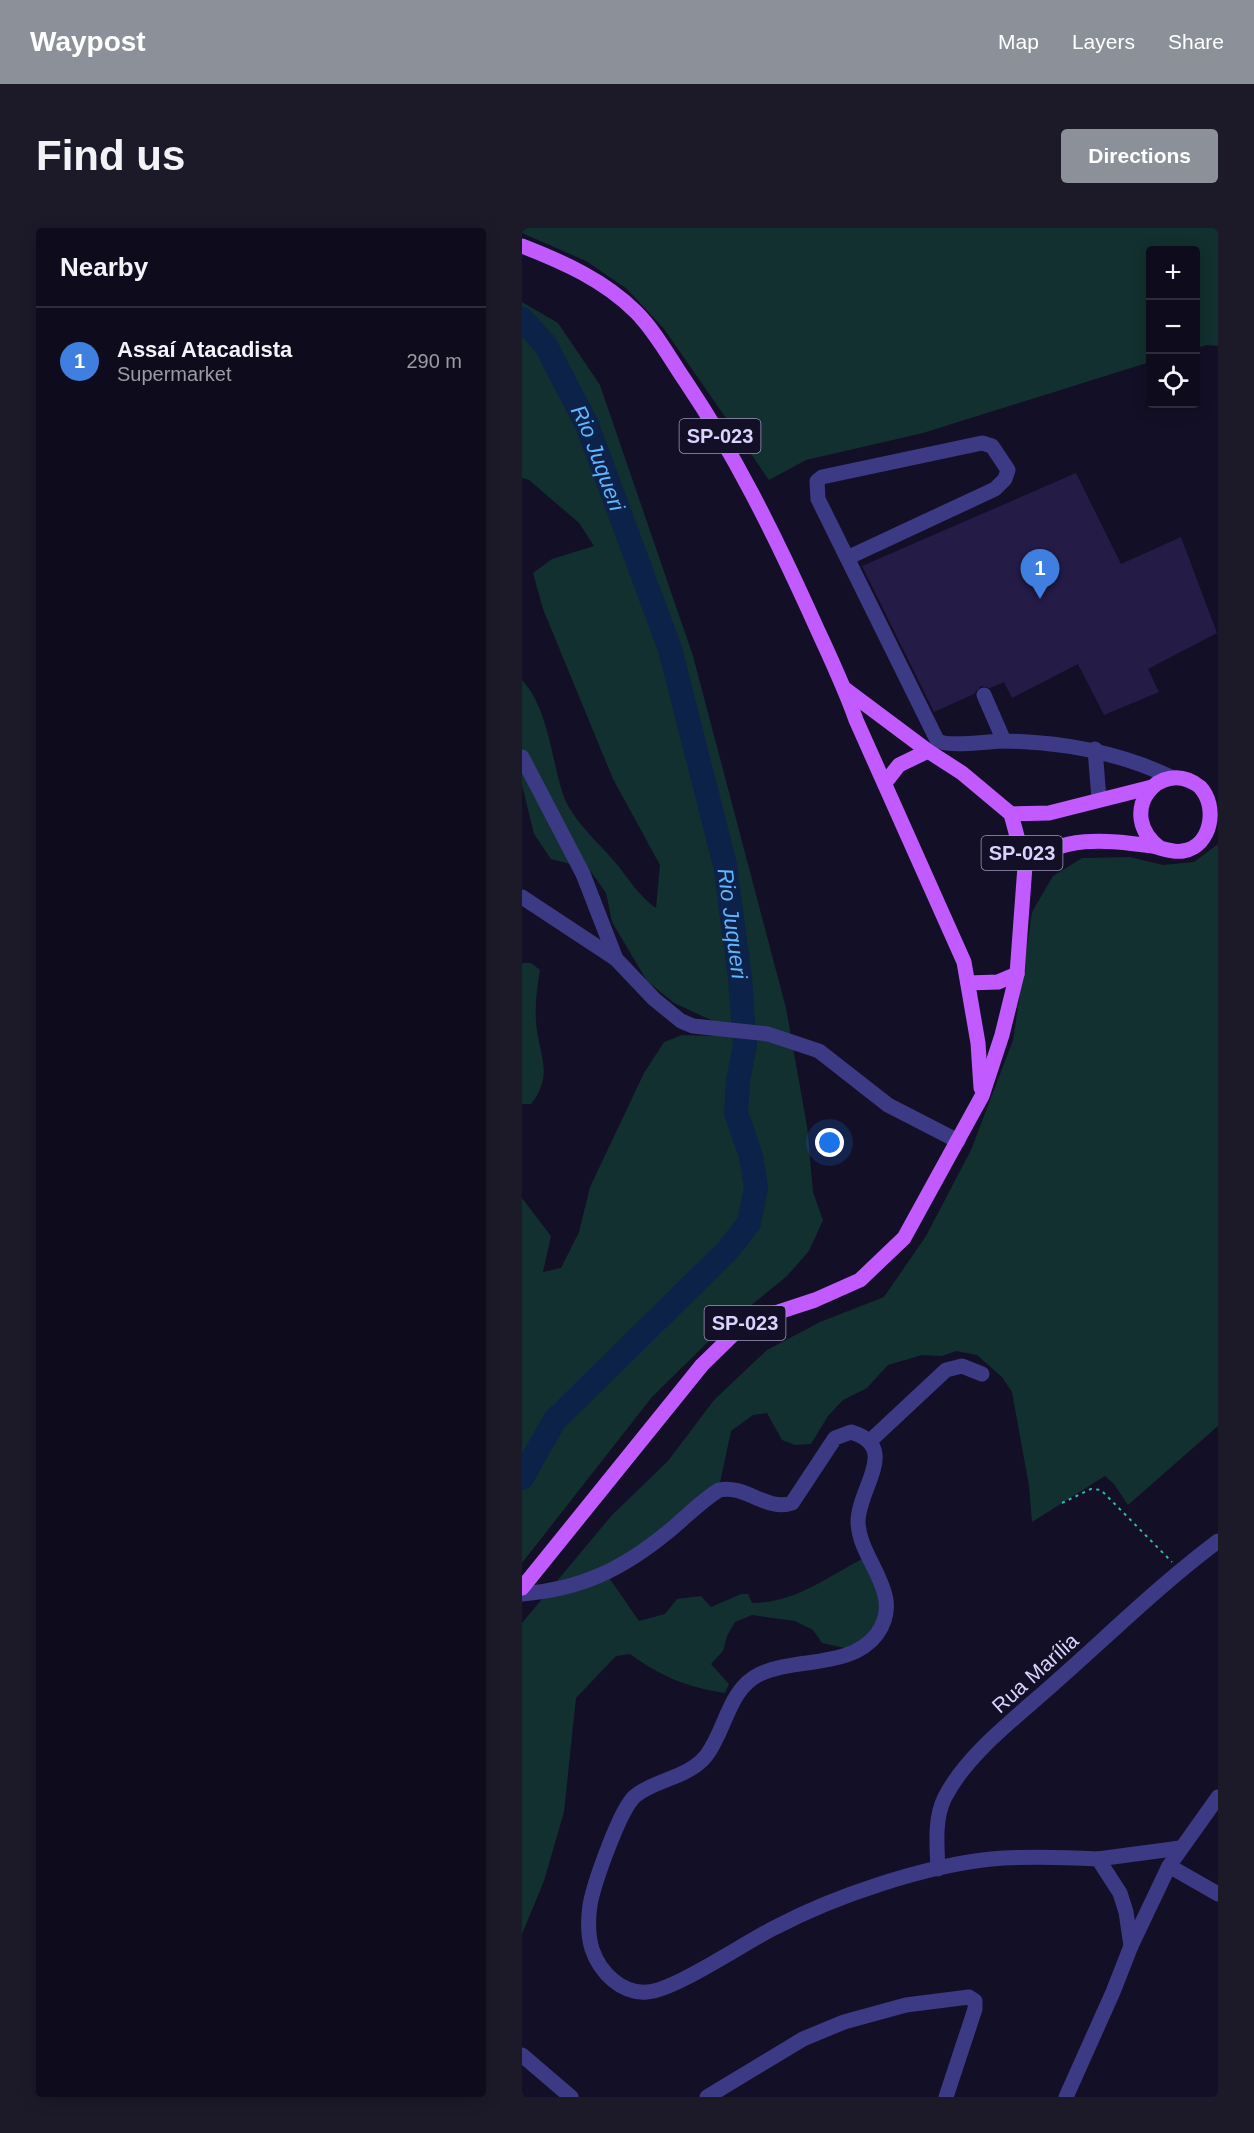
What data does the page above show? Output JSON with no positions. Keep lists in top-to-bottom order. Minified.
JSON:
{"streets":{"main road":["SP-023"],"street":["Rua Marília"]},"water":["Rio Juqueri"],"page":{"header":"Waypost","nav":["Map","Layers","Share"],"buttons":"Directions","title":"Find us","heading":"Nearby","map_buttons":["+","−"],"list":[{"mark":"1","name":"Assaí Atacadista","note":"Supermarket","value":"290 m"}],"pins":"1"}}
